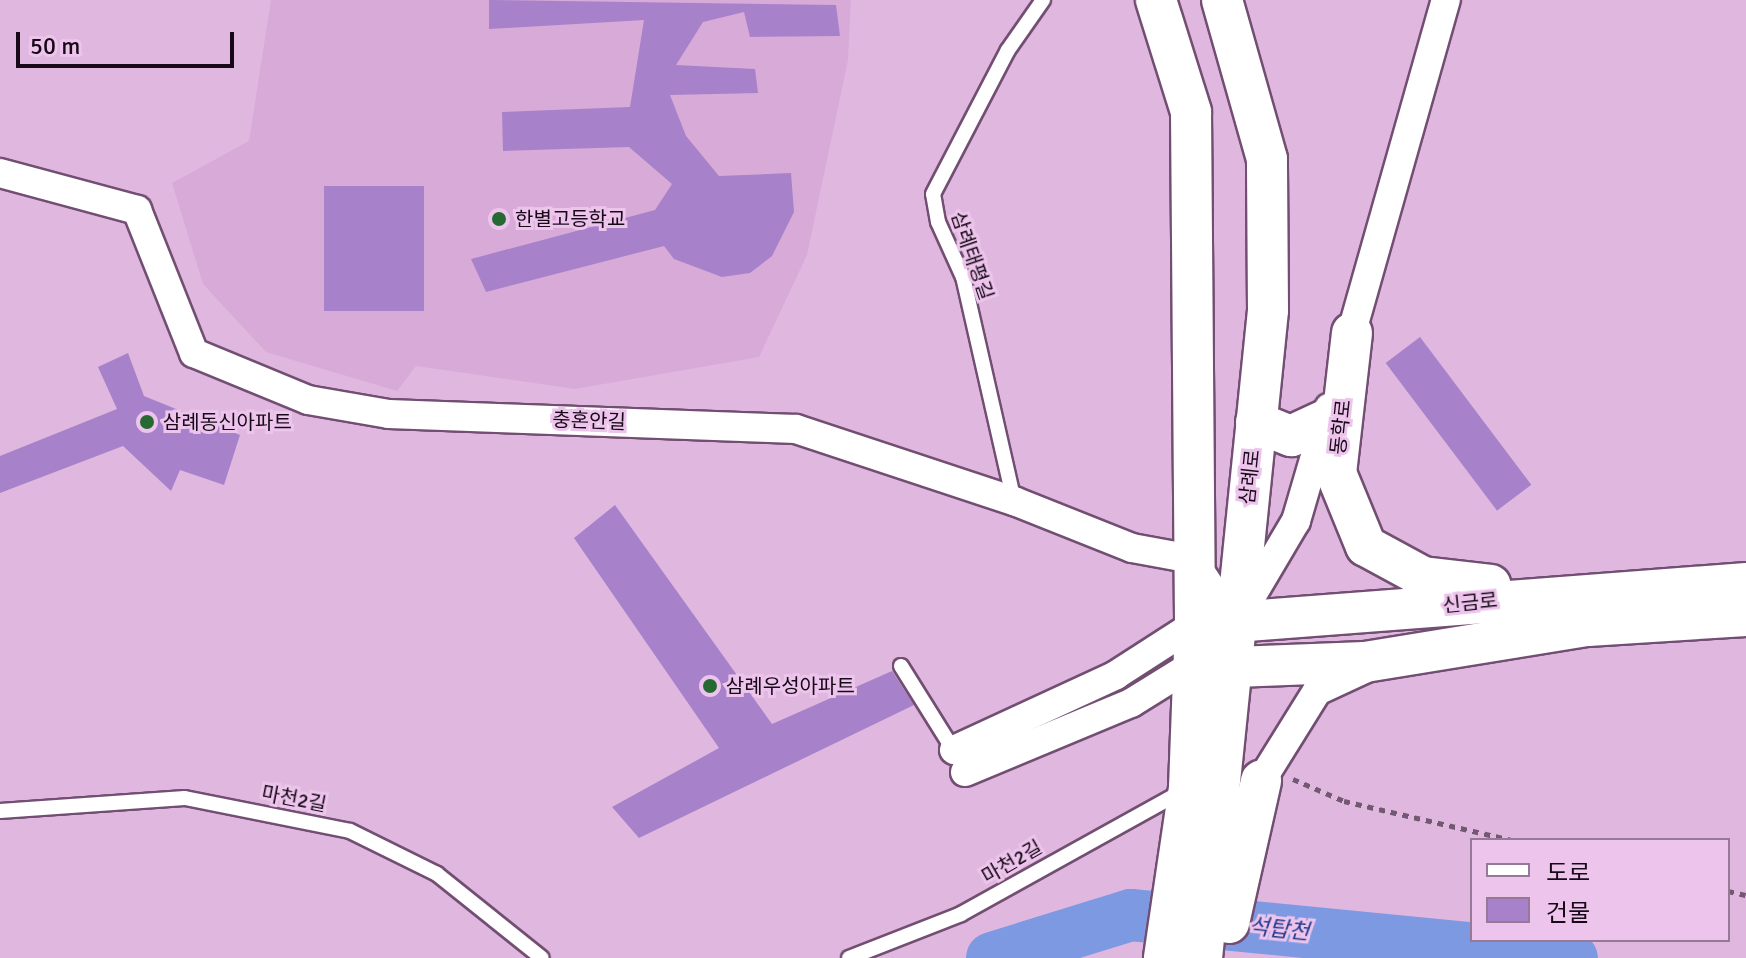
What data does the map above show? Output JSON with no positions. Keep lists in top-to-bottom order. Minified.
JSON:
{"streets":{"street":["충혼안길","동학로","삼례로","신금로"],"lane":["삼례태평길","마천2길"]},"crossings":[["삼례태평길","충혼안길"],["충혼안길","삼례로"],["동학로","삼례로"],["동학로","신금로"],["삼례로","신금로"],["삼례로","마천2길"],["신금로","마천2길"]],"water":["석탑천"],"places":["한별고등학교","삼례동신아파트","삼례우성아파트"],"legend":["도로","건물"],"scale_bar":"50 m"}
